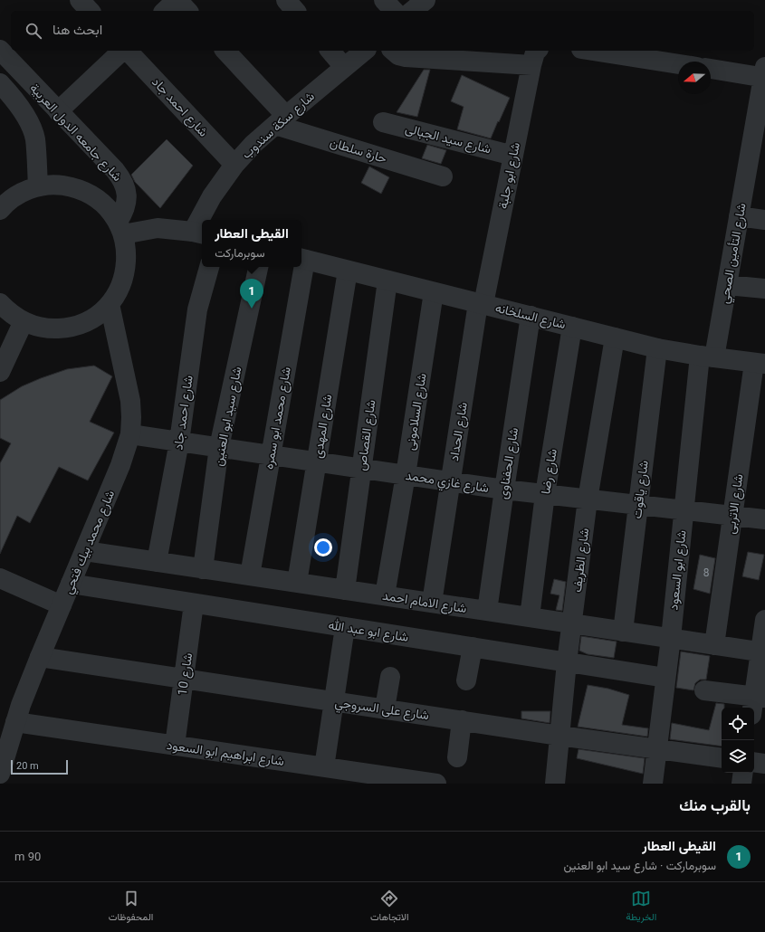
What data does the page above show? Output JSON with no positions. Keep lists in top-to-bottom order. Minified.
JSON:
{"streets":{"street":["شارع احمد جاد","شارع سكة سندوب","شارع جامعه الدول العربية","شارع سيد الجبالى","حارة سلطان","شارع ابو جلبة","شارع التأمين الصحي","شارع السلخانه","شارع السلامونى","شارع سيد ابو العنين","شارع محمد ابو سمره","شارع المهدى","شارع الحداد","شارع القصاص","شارع الحفناوى","شارع رضا","شارع غازي محمد","شارع ياقوت","شارع الاتربى","شارع محمد بيك فتحي","شارع الظريف","شارع ابو السعود","شارع الامام احمد","شارع ابو عبد الله","شارع 10","شارع على السروجي","شارع ابراهيم ابو السعود"]},"crossings":[["شارع احمد جاد","شارع سكة سندوب"],["شارع احمد جاد","شارع غازي محمد"],["شارع احمد جاد","شارع الامام احمد"],["شارع سكة سندوب","حارة سلطان"],["شارع سيد الجبالى","شارع ابو جلبة"],["شارع ابو جلبة","شارع السلخانه"],["شارع ابو جلبة","شارع الحداد"],["شارع التأمين الصحي","شارع السلخانه"],["شارع التأمين الصحي","شارع ابو السعود"],["شارع السلخانه","شارع السلامونى"],["شارع السلخانه","شارع المهدى"],["شارع السلخانه","شارع الحداد"],["شارع السلخانه","شارع القصاص"],["شارع السلخانه","شارع الحفناوى"],["شارع السلخانه","شارع رضا"],["شارع السلخانه","شارع ياقوت"],["شارع السلخانه","شارع الاتربى"],["شارع السلخانه","شارع الظريف"],["شارع السلخانه","شارع ابو السعود"],["شارع السلامونى","شارع غازي محمد"],["شارع السلامونى","شارع الامام احمد"],["شارع سيد ابو العنين","شارع غازي محمد"],["شارع سيد ابو العنين","شارع الامام احمد"],["شارع محمد ابو سمره","شارع غازي محمد"],["شارع محمد ابو سمره","شارع الامام احمد"],["شارع المهدى","شارع غازي محمد"],["شارع المهدى","شارع الامام احمد"],["شارع الحداد","شارع غازي محمد"],["شارع الحداد","شارع الامام احمد"],["شارع القصاص","شارع غازي محمد"],["شارع القصاص","شارع الامام احمد"],["شارع الحفناوى","شارع غازي محمد"],["شارع الحفناوى","شارع الامام احمد"],["شارع رضا","شارع غازي محمد"],["شارع رضا","شارع الامام احمد"],["شارع غازي محمد","شارع ياقوت"],["شارع غازي محمد","شارع الاتربى"],["شارع غازي محمد","شارع محمد بيك فتحي"],["شارع غازي محمد","شارع الظريف"],["شارع غازي محمد","شارع ابو السعود"],["شارع ياقوت","شارع الامام احمد"],["شارع الاتربى","شارع الامام احمد"],["شارع محمد بيك فتحي","شارع الامام احمد"],["شارع محمد بيك فتحي","شارع ابو عبد الله"],["شارع محمد بيك فتحي","شارع على السروجي"],["شارع محمد بيك فتحي","شارع ابراهيم ابو السعود"],["شارع الظريف","شارع الامام احمد"],["شارع الظريف","شارع ابو عبد الله"],["شارع الظريف","شارع على السروجي"],["شارع ابو السعود","شارع الامام احمد"],["شارع ابو السعود","شارع ابو عبد الله"],["شارع ابو السعود","شارع على السروجي"],["شارع ابو عبد الله","شارع 10"],["شارع 10","شارع على السروجي"],["شارع 10","شارع ابراهيم ابو السعود"]],"house_numbers":["8"],"scale_bar":"20 m","north":"left","page":{"search":"ابحث هنا","popup":["القيطى العطار","سوبرماركت"],"pins":"1","scale":"20 m","heading":"بالقرب منك","list":[{"mark":"1","name":"القيطى العطار","note":"سوبرماركت · شارع سيد ابو العنين","value":"90 m"}],"nav":["الخريطة","الاتجاهات","المحفوظات"]}}
